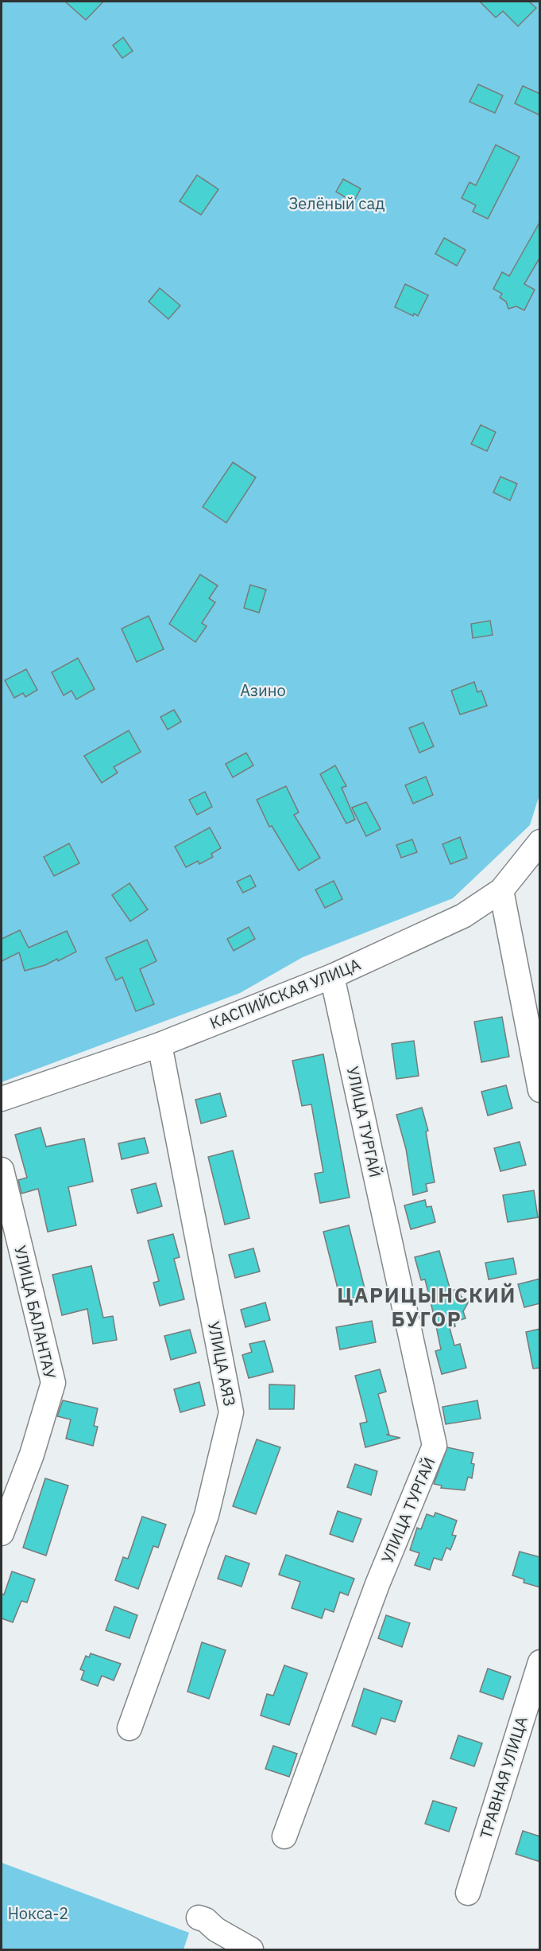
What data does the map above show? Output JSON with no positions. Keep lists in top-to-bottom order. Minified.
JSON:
{"streets":{"street":["КАСПИЙСКАЯ УЛИЦА","УЛИЦА ТУРГАЙ","УЛИЦА БАЛАНТАУ","УЛИЦА АЯЗ","ТРАВНАЯ УЛИЦА"]},"crossings":[["КАСПИЙСКАЯ УЛИЦА","УЛИЦА ТУРГАЙ"],["КАСПИЙСКАЯ УЛИЦА","УЛИЦА АЯЗ"]],"districts":["ЦАРИЦЫНСКИЙ БУГОР"],"parks":["Зелёный сад","Азино","Нокса-2"]}
